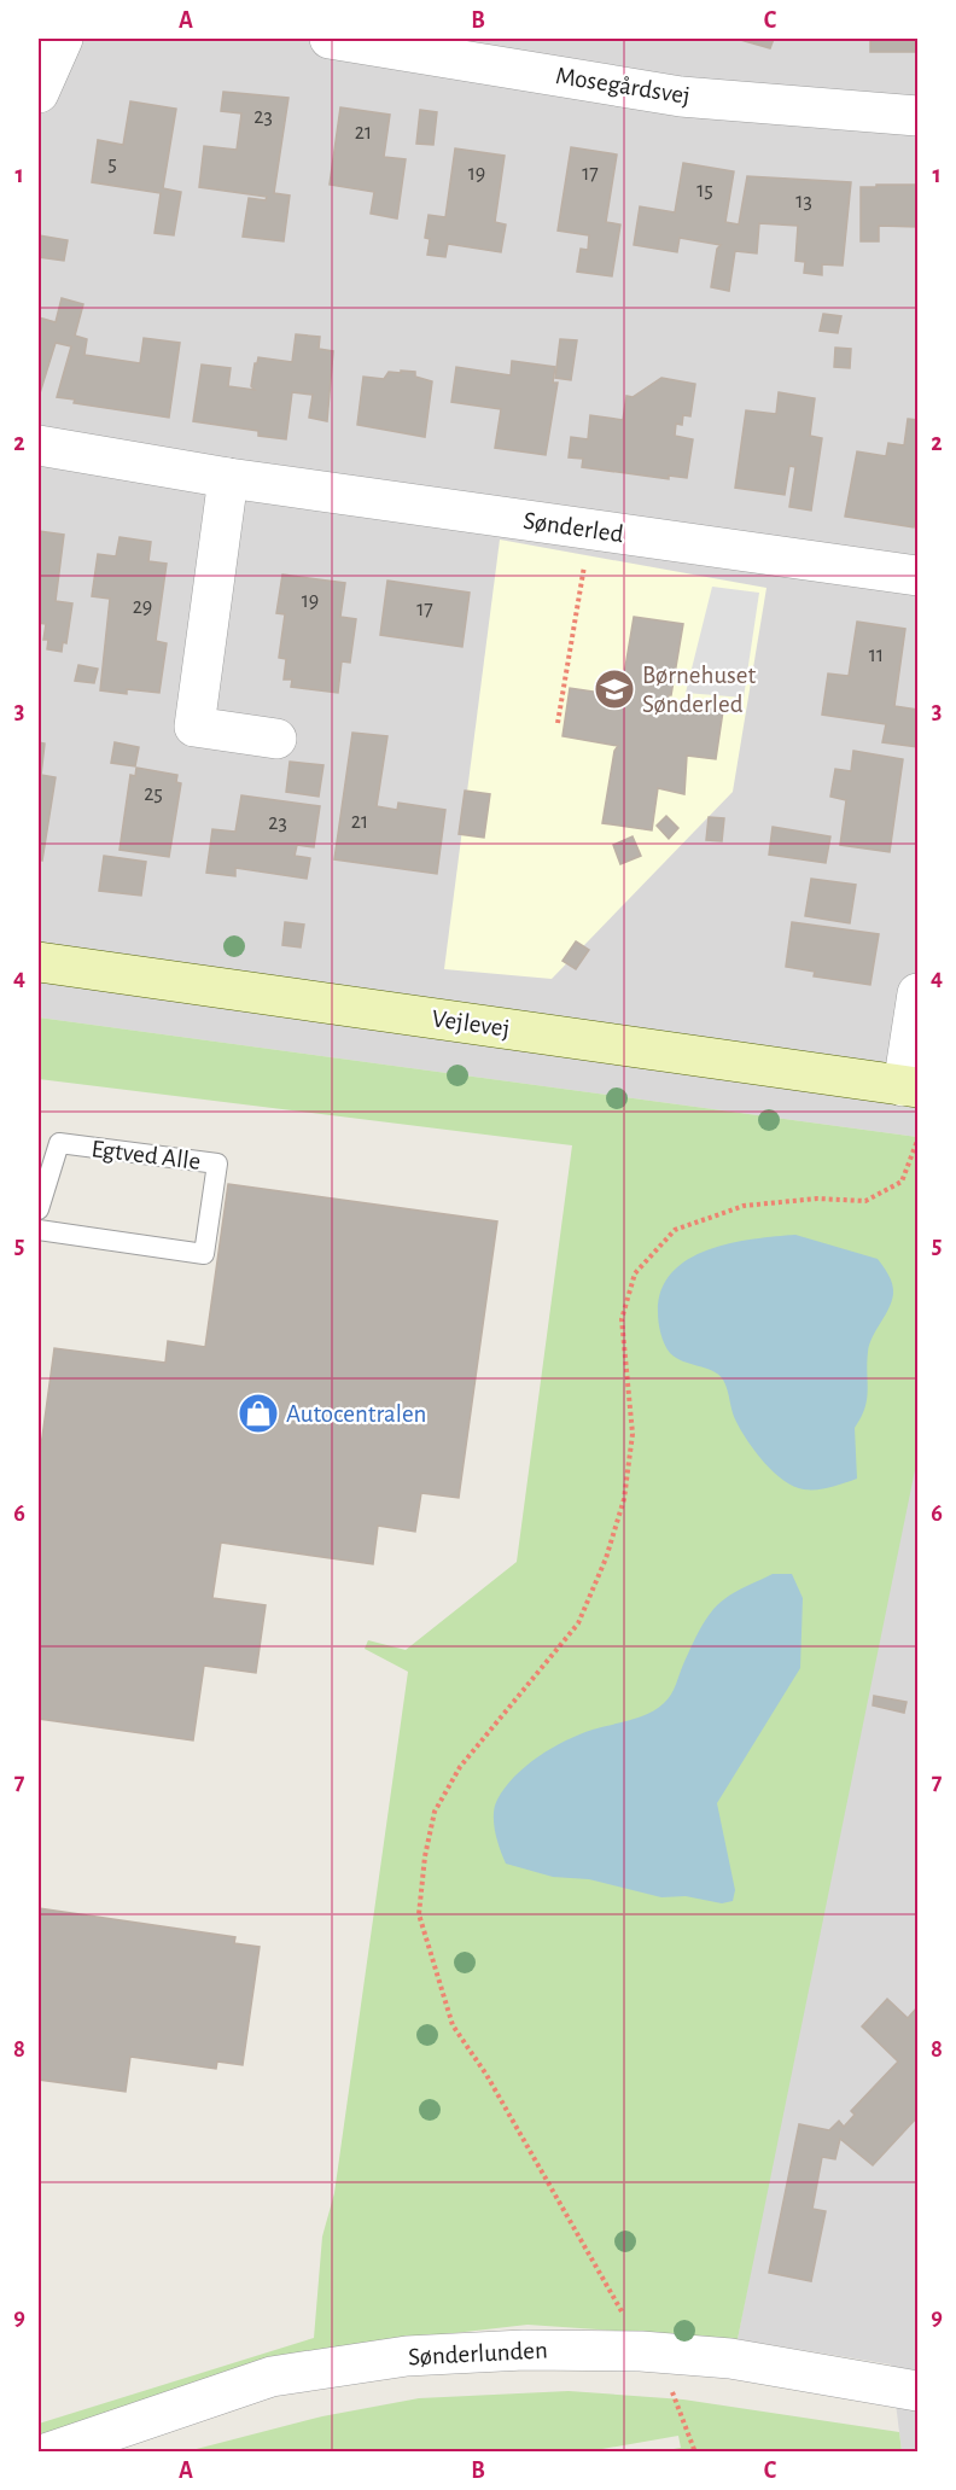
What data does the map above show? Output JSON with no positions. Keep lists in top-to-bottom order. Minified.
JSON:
{"streets":{"street":["Mosegårdsvej","Sønderled","Vejlevej","Sønderlunden"],"lane":["Egtved Alle"]},"places":{"school or university":["Børnehuset Sønderled"],"shop":["Autocentralen"]},"house_numbers":["23","21","5","19","17","15","13","19","29","17","11","25","21","23"],"grid":{"columns":["A","B","C"],"rows":["1","2","3","4","5","6","7","8","9"]}}
